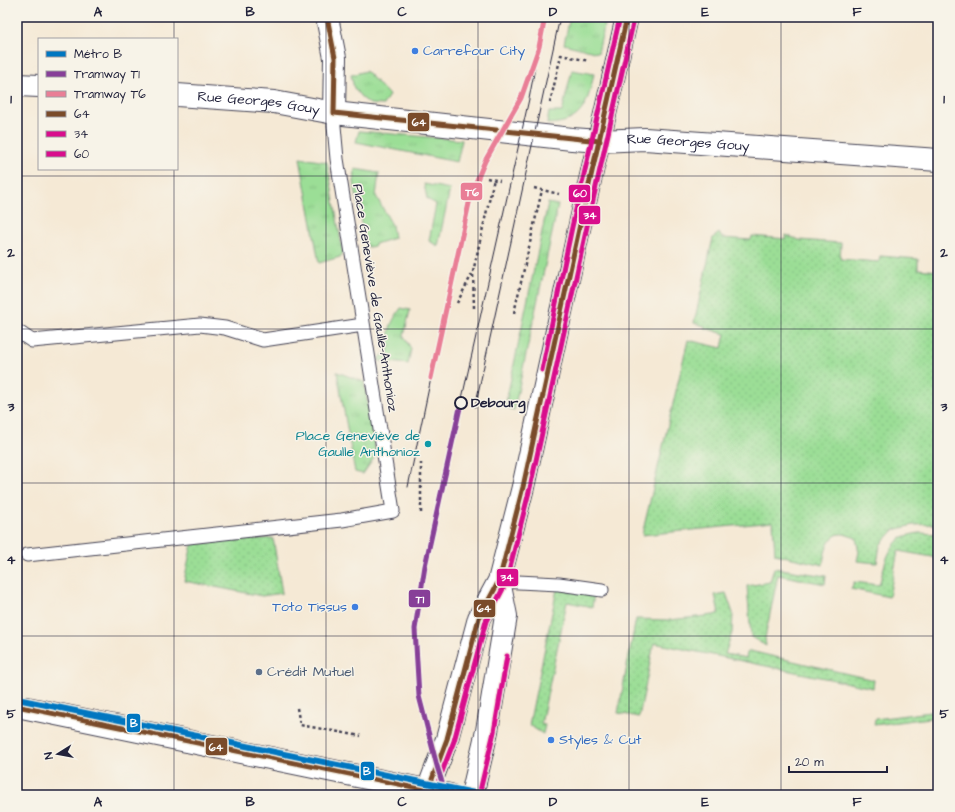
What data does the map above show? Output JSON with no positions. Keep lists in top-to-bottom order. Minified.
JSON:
{"streets":{"street":["Rue Georges Gouy"],"lane":["Place Geneviève de Gaulle-Anthonioz"]},"crossings":[["Rue Georges Gouy","Place Geneviève de Gaulle-Anthonioz"]],"places":["Carrefour City","Debourg","Place Geneviève de Gaulle Anthonioz","Toto Tissus","Crédit Mutuel","Styles & Cut"],"lines":["tram line T6","transit line 64","transit line 60","transit line 34","tram line T1","metro line B"],"legend":["Métro B","Tramway T1","Tramway T6","64","34","60"],"scale_bar":"20 m","north":"left","grid":{"columns":["A","B","C","D","E","F"],"rows":["1","2","3","4","5"]}}
